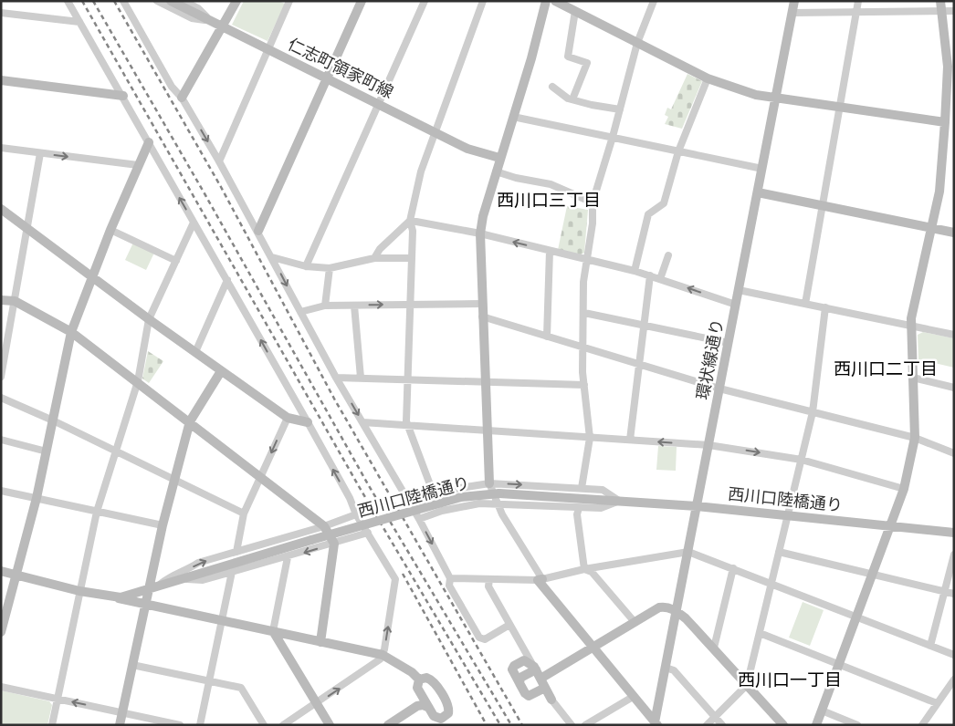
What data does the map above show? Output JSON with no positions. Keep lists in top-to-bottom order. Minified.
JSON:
{"streets":{"street":["仁志町領家町線","環状線通り","西川口陸橋通り"]},"crossings":[["環状線通り","西川口陸橋通り"]],"districts":["西川口三丁目","西川口二丁目","西川口一丁目"]}
